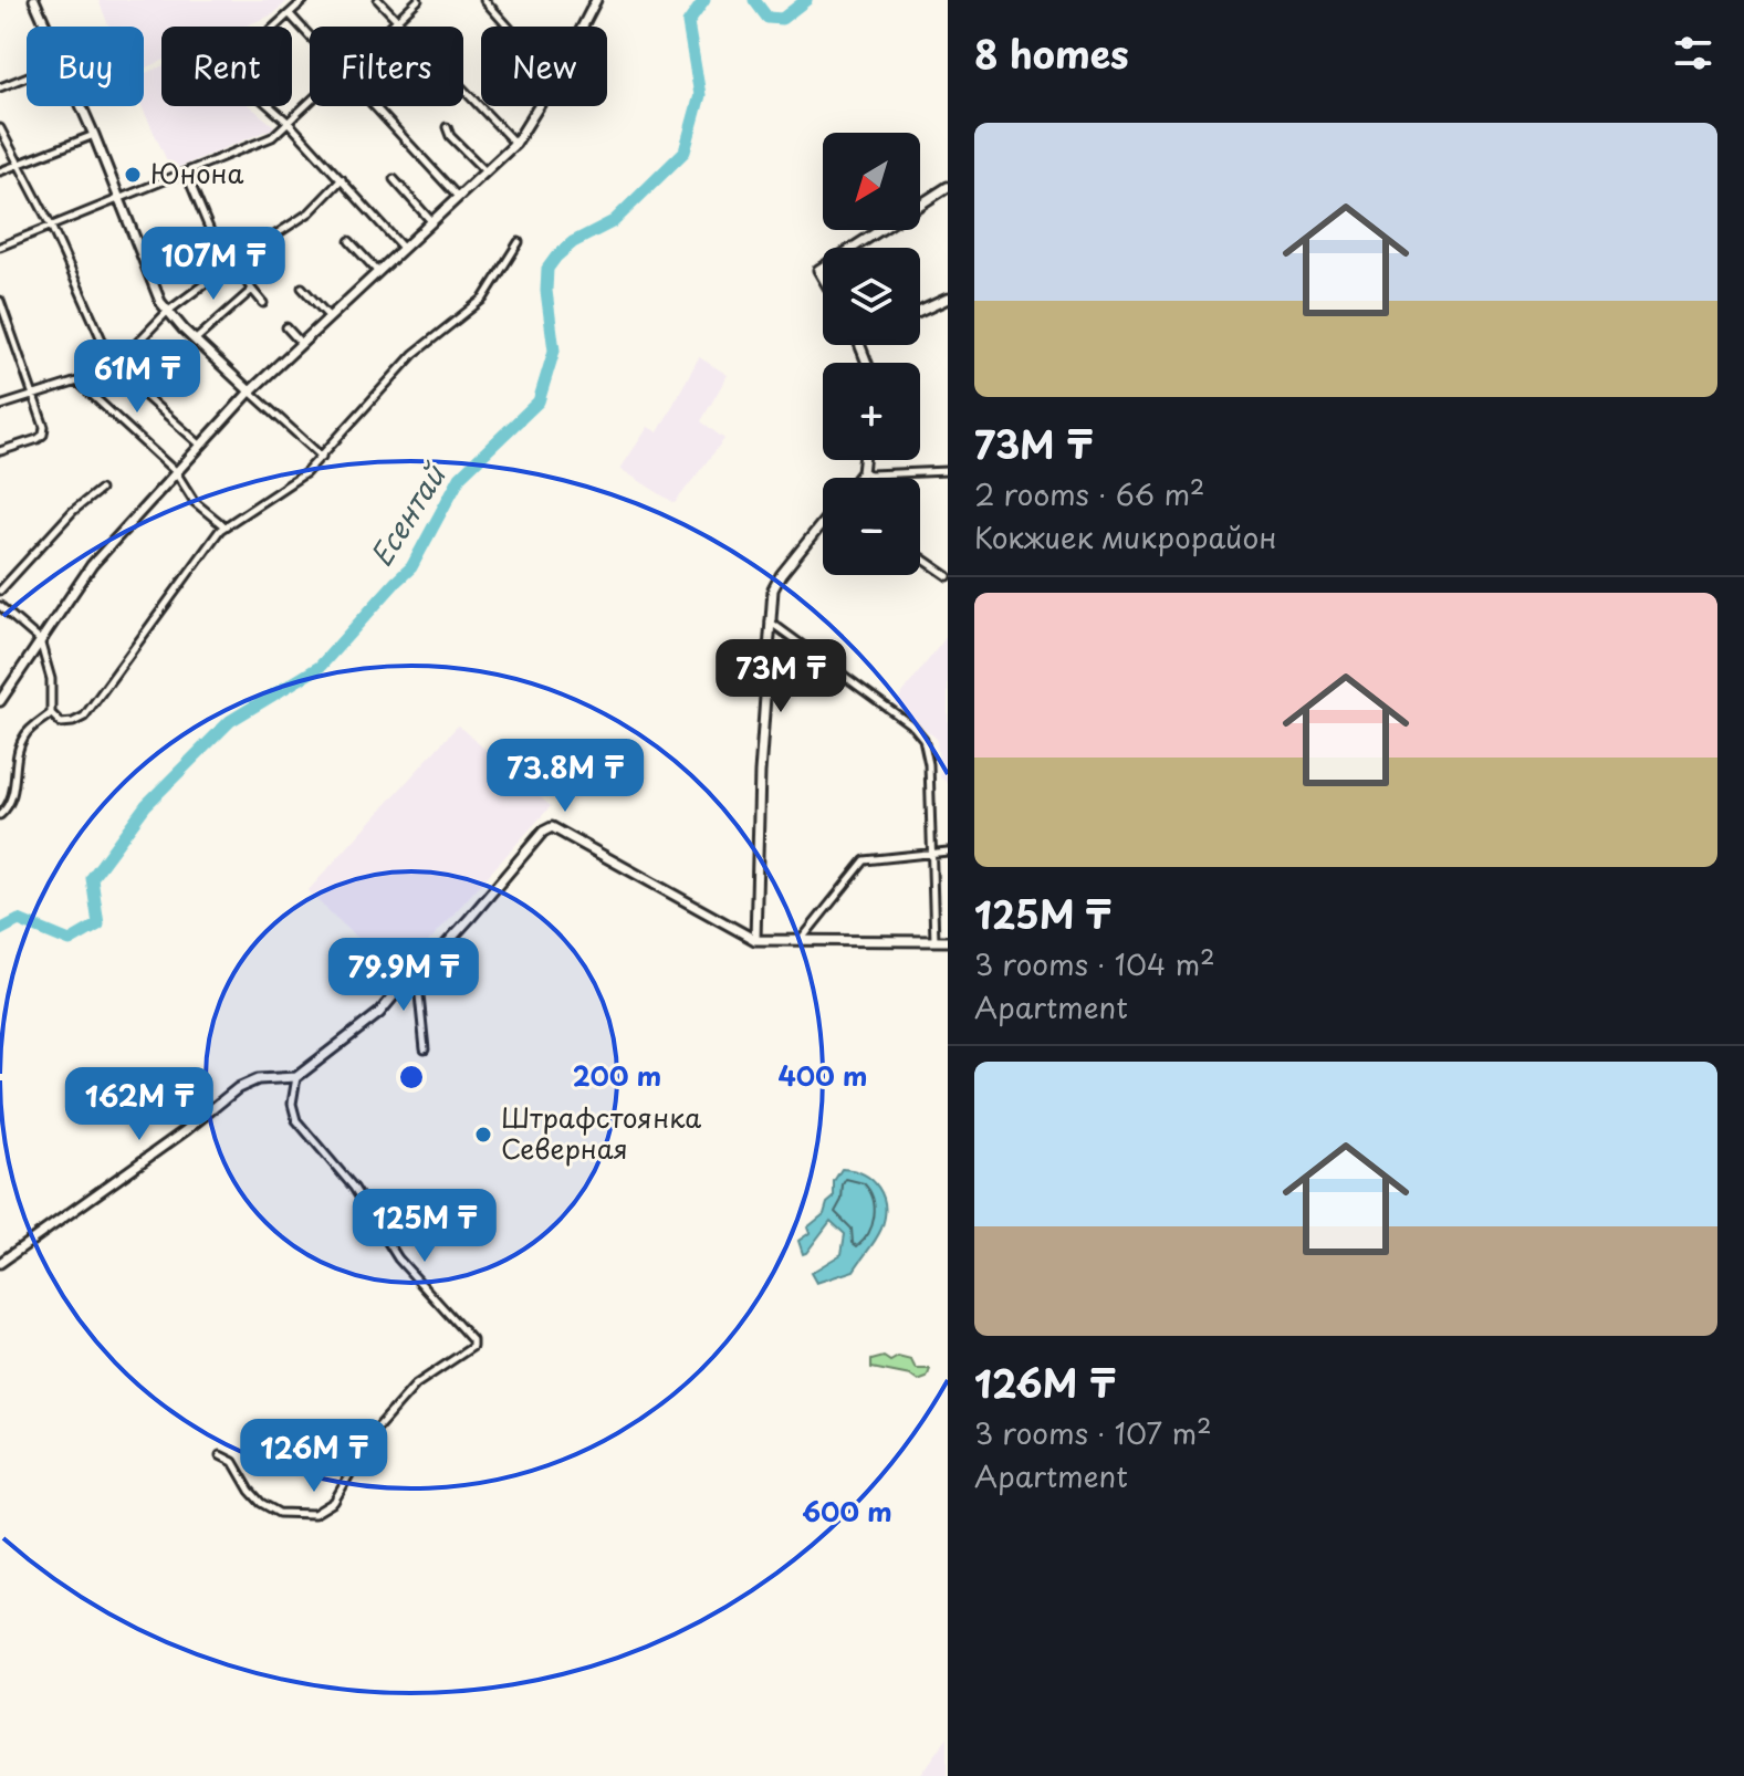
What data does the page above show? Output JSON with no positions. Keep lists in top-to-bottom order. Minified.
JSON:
{"water":["Есентай"],"places":["Юнона","Штрафстоянка Северная"],"north":"bottom left","page":{"heading":"8 homes","chip":["Buy","Rent","Filters","New"],"list":[{"name":"73M ₸","note":"2 rooms · 66 m² · Кокжиек микрорайон"},{"name":"125M ₸","note":"3 rooms · 104 m² · Apartment"},{"name":"126M ₸","note":"3 rooms · 107 m² · Apartment"}],"map_buttons":["+","−"],"price":["107M ₸","61M ₸","73M ₸","73.8M ₸","79.9M ₸","162M ₸","125M ₸","126M ₸"]},"rings":["200 m","400 m","600 m"]}
